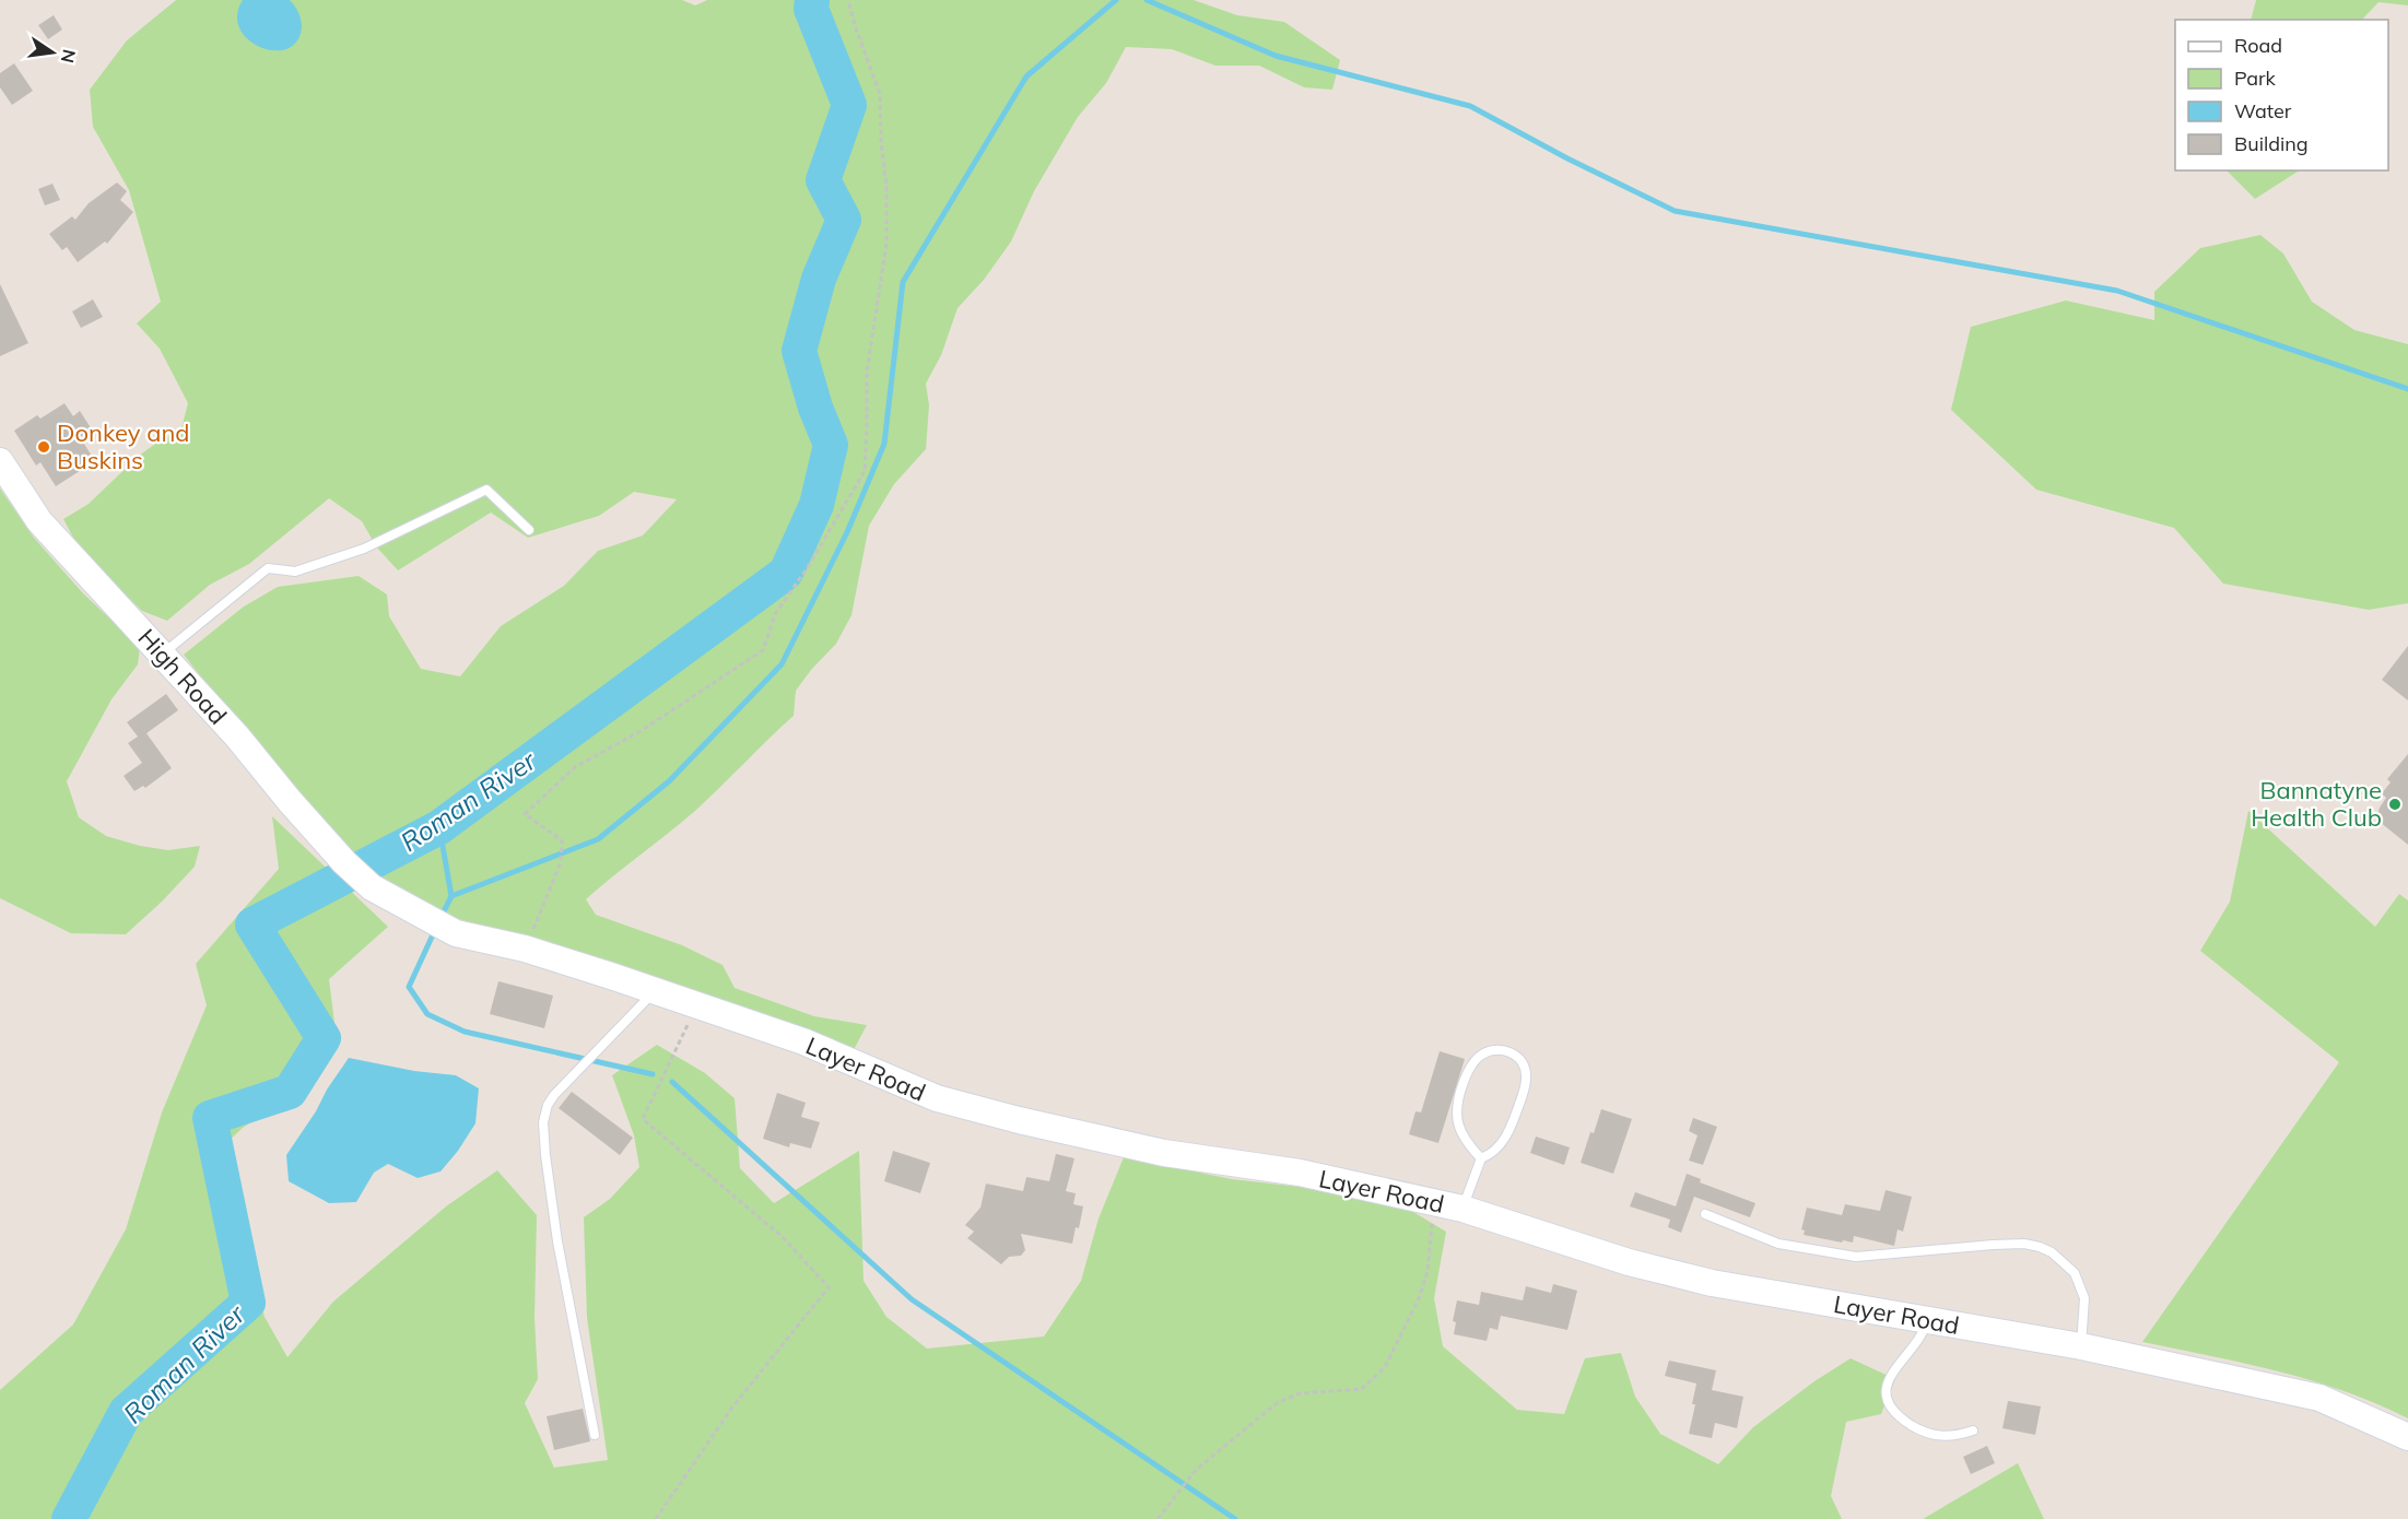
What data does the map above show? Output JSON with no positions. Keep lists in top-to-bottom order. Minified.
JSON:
{"streets":{"main road":["High Road","Layer Road"]},"crossings":[["High Road","Layer Road"]],"water":["Roman River"],"places":["Donkey and Buskins","Bannatyne Health Club"],"legend":["Road","Park","Water","Building"],"north":"right"}
